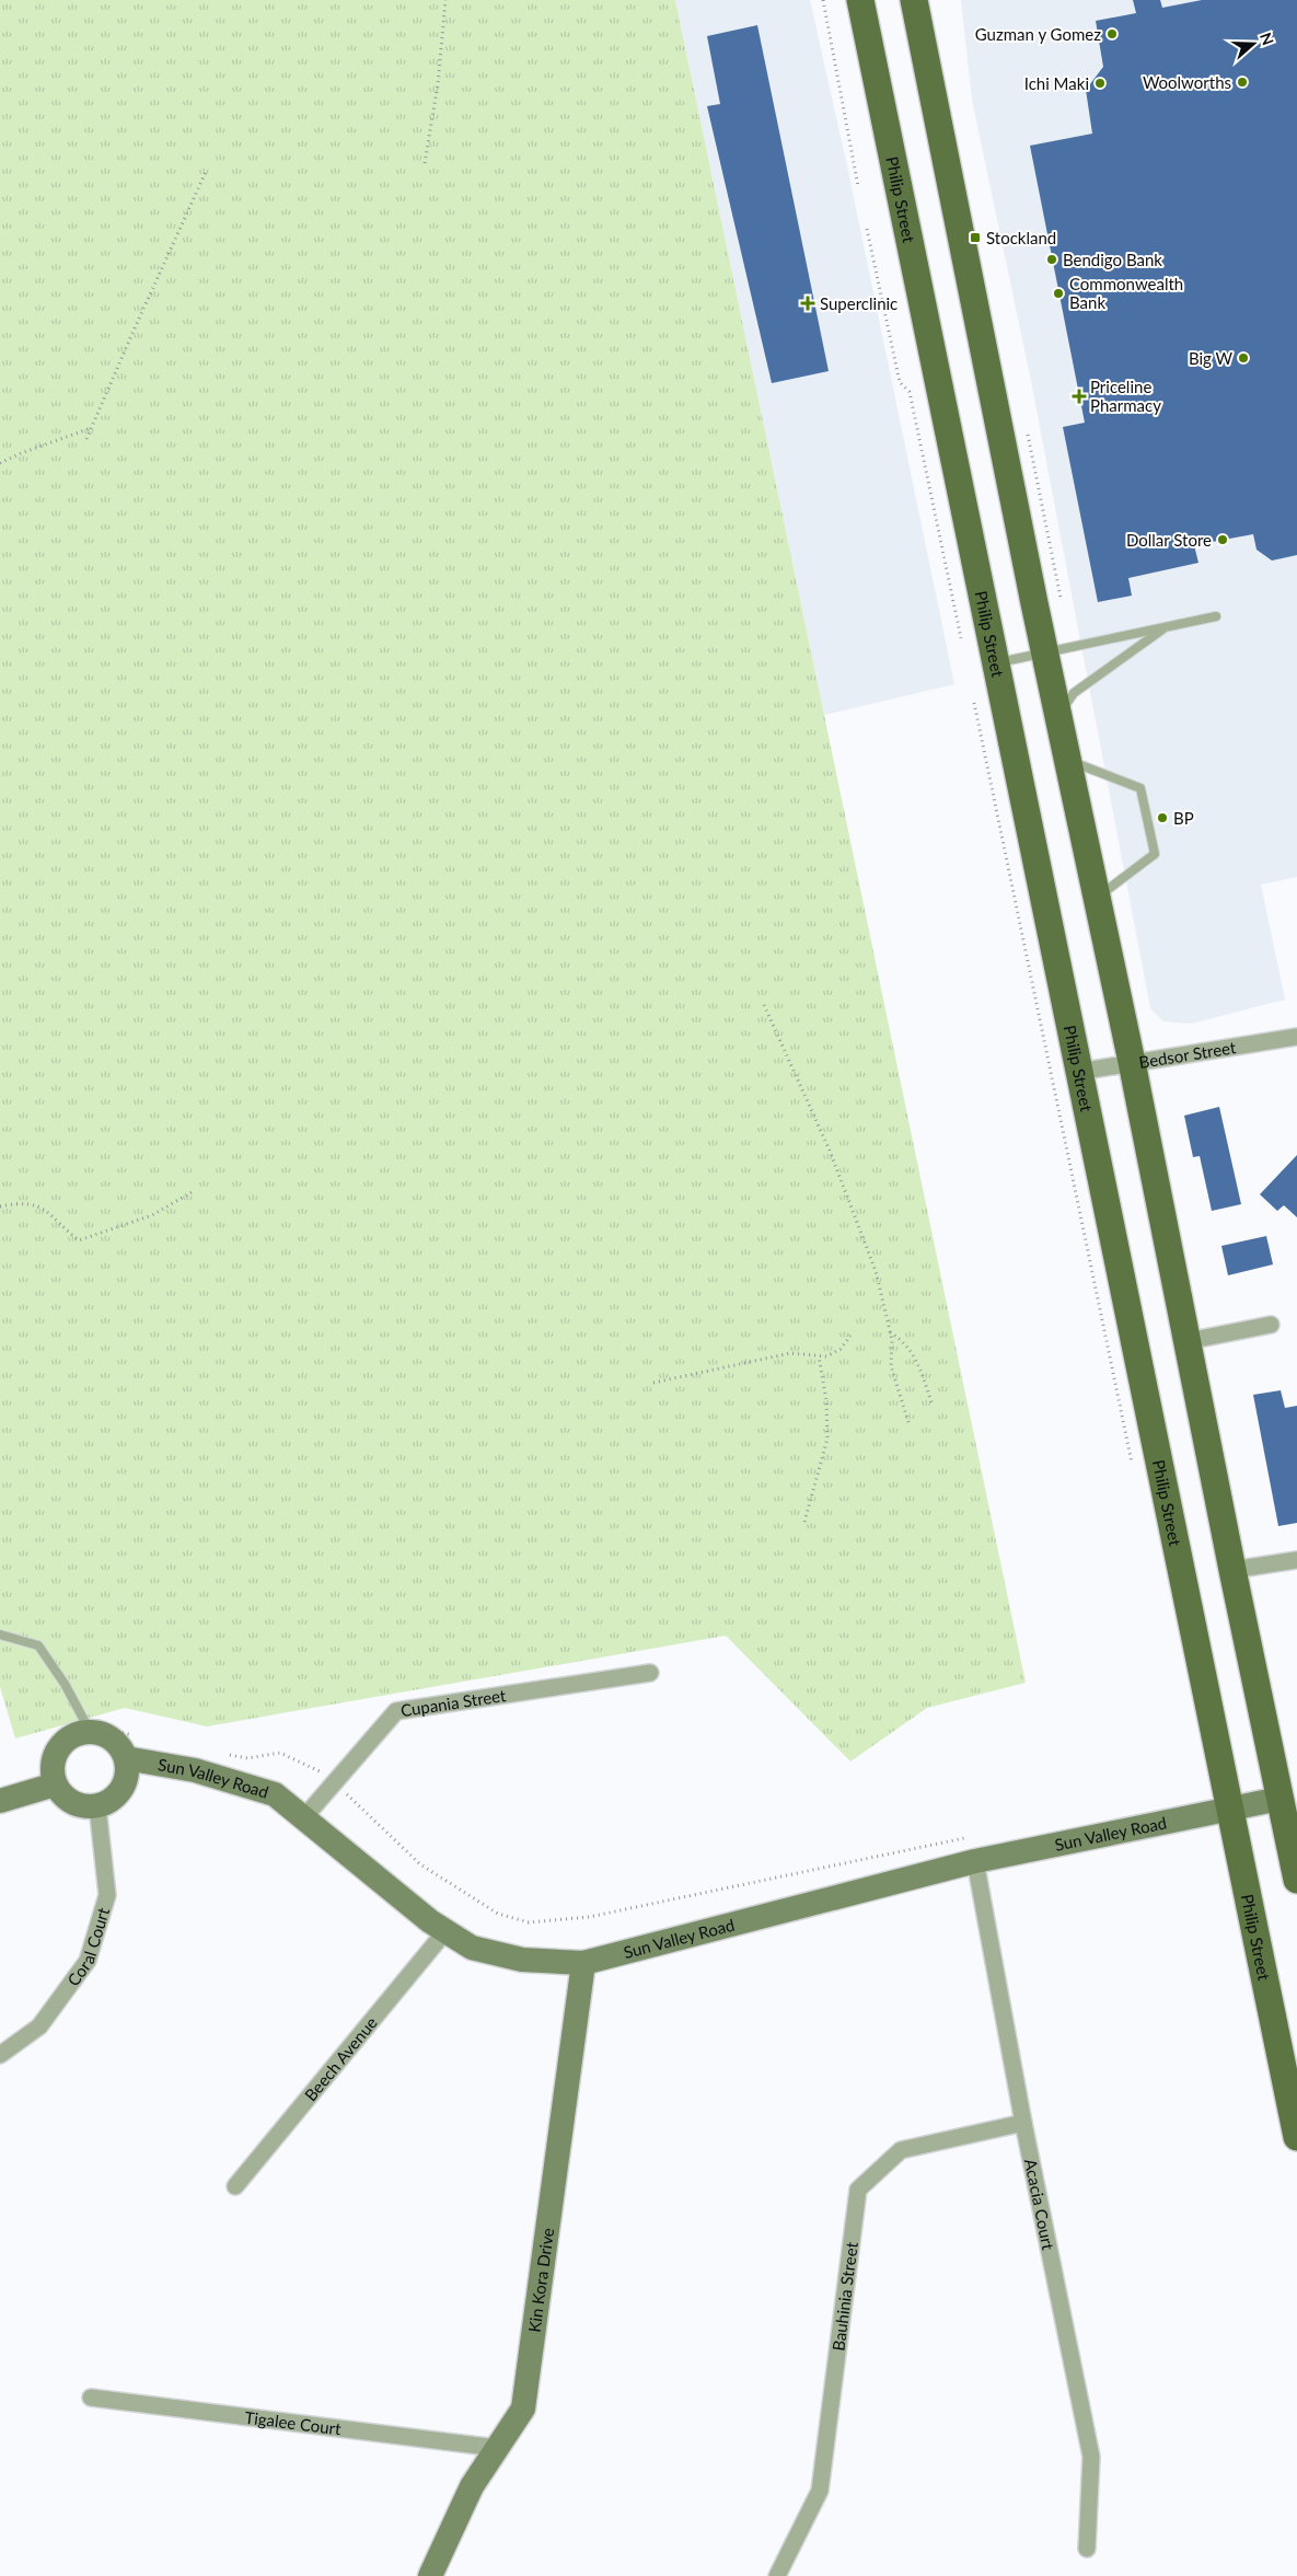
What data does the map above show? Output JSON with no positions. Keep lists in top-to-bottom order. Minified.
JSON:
{"streets":{"main road":["Philip Street"],"street":["Bedsor Street","Cupania Street","Sun Valley Road","Coral Court","Beech Avenue","Acacia Court","Kin Kora Drive","Bauhinia Street","Tigalee Court"]},"crossings":[["Philip Street","Bedsor Street"],["Philip Street","Sun Valley Road"],["Cupania Street","Sun Valley Road"],["Sun Valley Road","Coral Court"],["Sun Valley Road","Beech Avenue"],["Sun Valley Road","Acacia Court"],["Sun Valley Road","Kin Kora Drive"],["Acacia Court","Bauhinia Street"],["Kin Kora Drive","Tigalee Court"]],"places":{"other":["Guzman y Gomez","Woolworths","Ichi Maki","Bendigo Bank","Commonwealth Bank","Big W","Dollar Store","BP"],"transit":["Stockland"],"health":["Superclinic","Priceline Pharmacy"]},"north":"right"}
